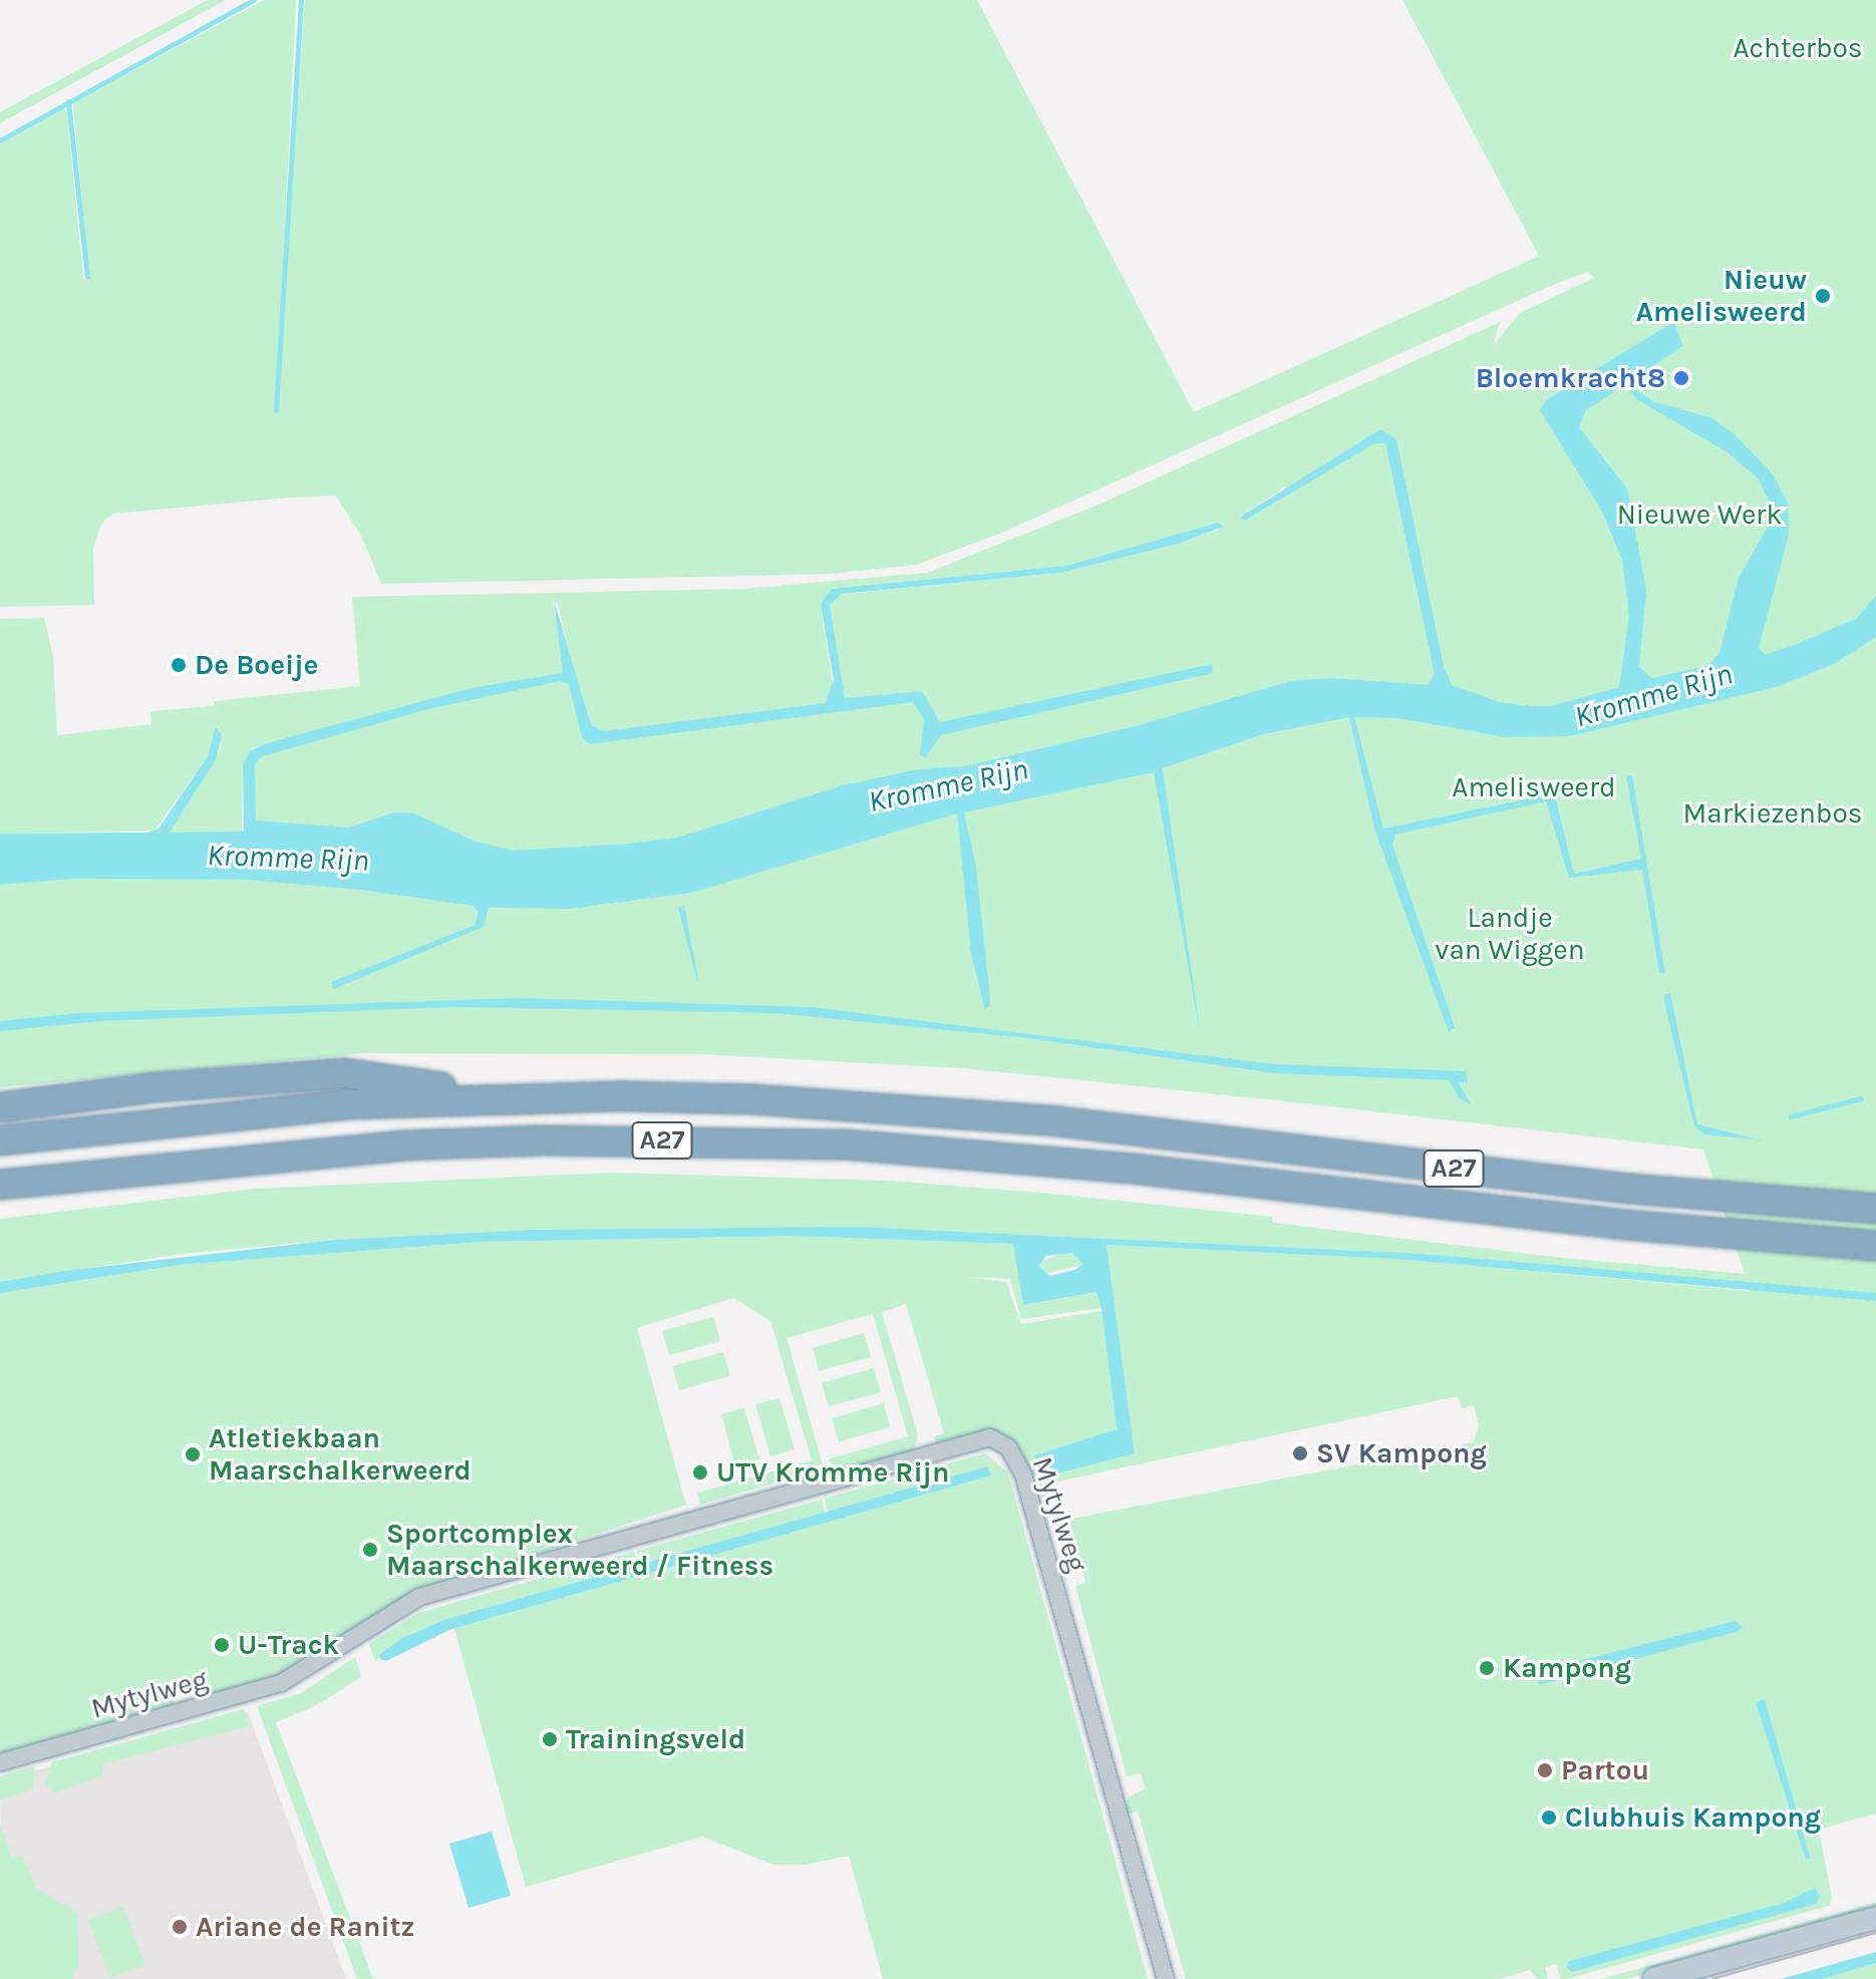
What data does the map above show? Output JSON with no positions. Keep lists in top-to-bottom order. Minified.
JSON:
{"streets":{"highway":["A27"],"street":["Mytylweg"]},"water":["Kromme Rijn"],"parks":["Achterbos","Nieuwe Werk","Amelisweerd","Markiezenbos","Landje van Wiggen"],"places":["Nieuw Amelisweerd","Bloemkracht8","De Boeije","SV Kampong","Atletiekbaan Maarschalkerweerd","UTV Kromme Rijn","Sportcomplex Maarschalkerweerd / Fitness","U-Track","Kampong","Trainingsveld","Partou","Clubhuis Kampong","Ariane de Ranitz"]}
